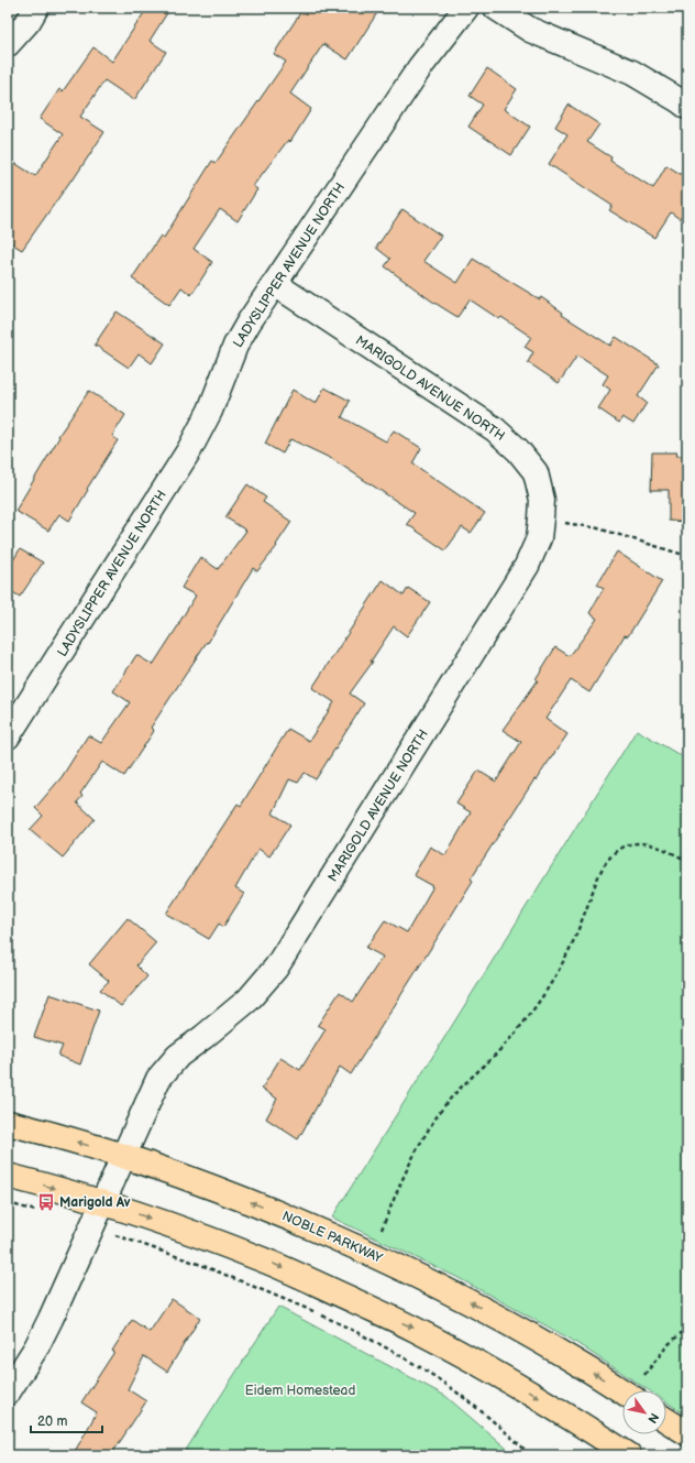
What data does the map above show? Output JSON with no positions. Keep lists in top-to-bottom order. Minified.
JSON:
{"streets":{"main road":["NOBLE PARKWAY"],"street":["LADYSLIPPER AVENUE NORTH","MARIGOLD AVENUE NORTH"]},"crossings":[["LADYSLIPPER AVENUE NORTH","MARIGOLD AVENUE NORTH"],["MARIGOLD AVENUE NORTH","NOBLE PARKWAY"]],"parks":["Eidem Homestead"],"places":{"bus stop":["Marigold Av"]},"scale_bar":"20 m","north":"bottom right"}
